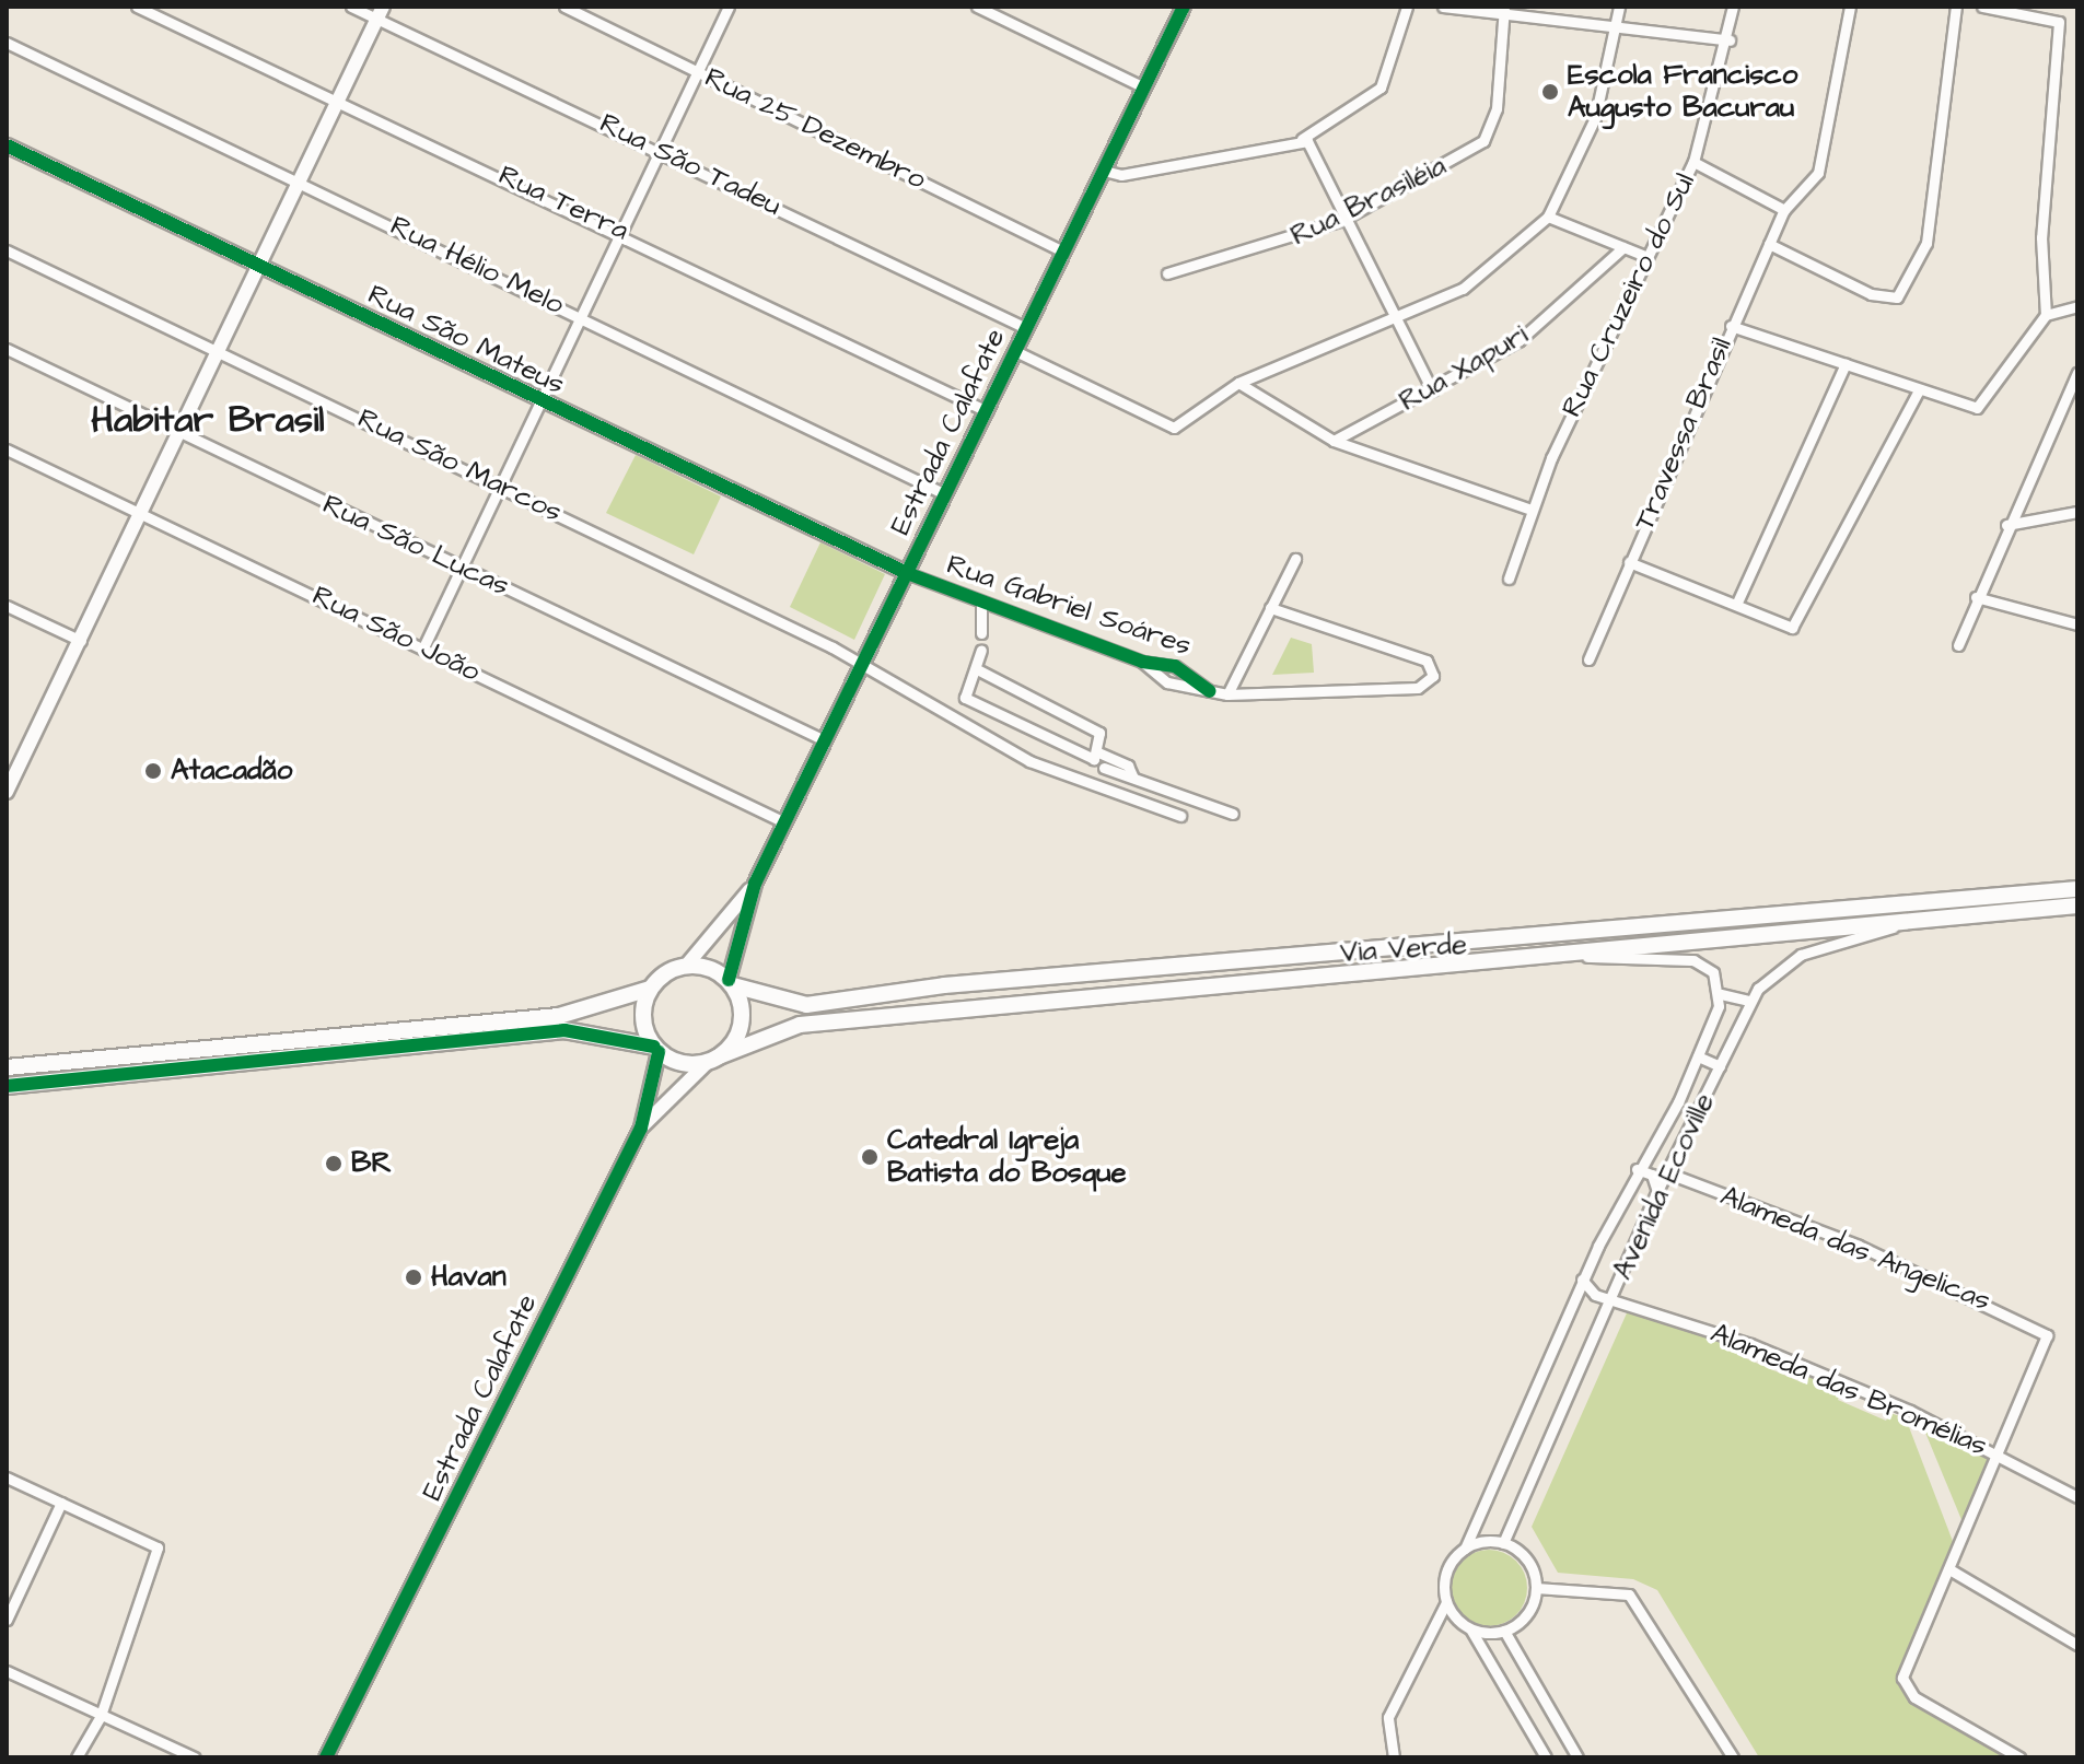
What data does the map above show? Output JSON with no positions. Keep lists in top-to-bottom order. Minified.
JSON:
{"streets":{"main road":["Via Verde"],"street":["Rua 25 Dezembro","Rua São Tadeu","Rua Brasiléia","Rua Terra","Rua Hélio Melo","Rua Cruzeiro do Sul","Rua São Mateus","Rua Xapuri","Estrada Calafate","Travessa Brasil","Rua São Marcos","Rua São Lucas","Rua Gabriel Soáres","Rua São João","Avenida Ecoville","Alameda das Angelicas","Alameda das Bromélias"]},"crossings":[["Rua 25 Dezembro","Estrada Calafate"],["Rua São Tadeu","Estrada Calafate"],["Rua Terra","Estrada Calafate"],["Rua Hélio Melo","Estrada Calafate"],["Rua São Mateus","Estrada Calafate"],["Rua São Mateus","Rua Gabriel Soáres"],["Estrada Calafate","Rua São Marcos"],["Estrada Calafate","Rua São Lucas"],["Estrada Calafate","Rua Gabriel Soáres"],["Estrada Calafate","Rua São João"],["Estrada Calafate","Via Verde"],["Via Verde","Avenida Ecoville"],["Avenida Ecoville","Alameda das Angelicas"],["Avenida Ecoville","Alameda das Bromélias"],["Alameda das Angelicas","Alameda das Bromélias"]],"districts":["Habitar Brasil"],"places":["Escola Francisco Augusto Bacurau","Atacadão","Catedral Igreja Batista do Bosque","BR","Havan"]}
